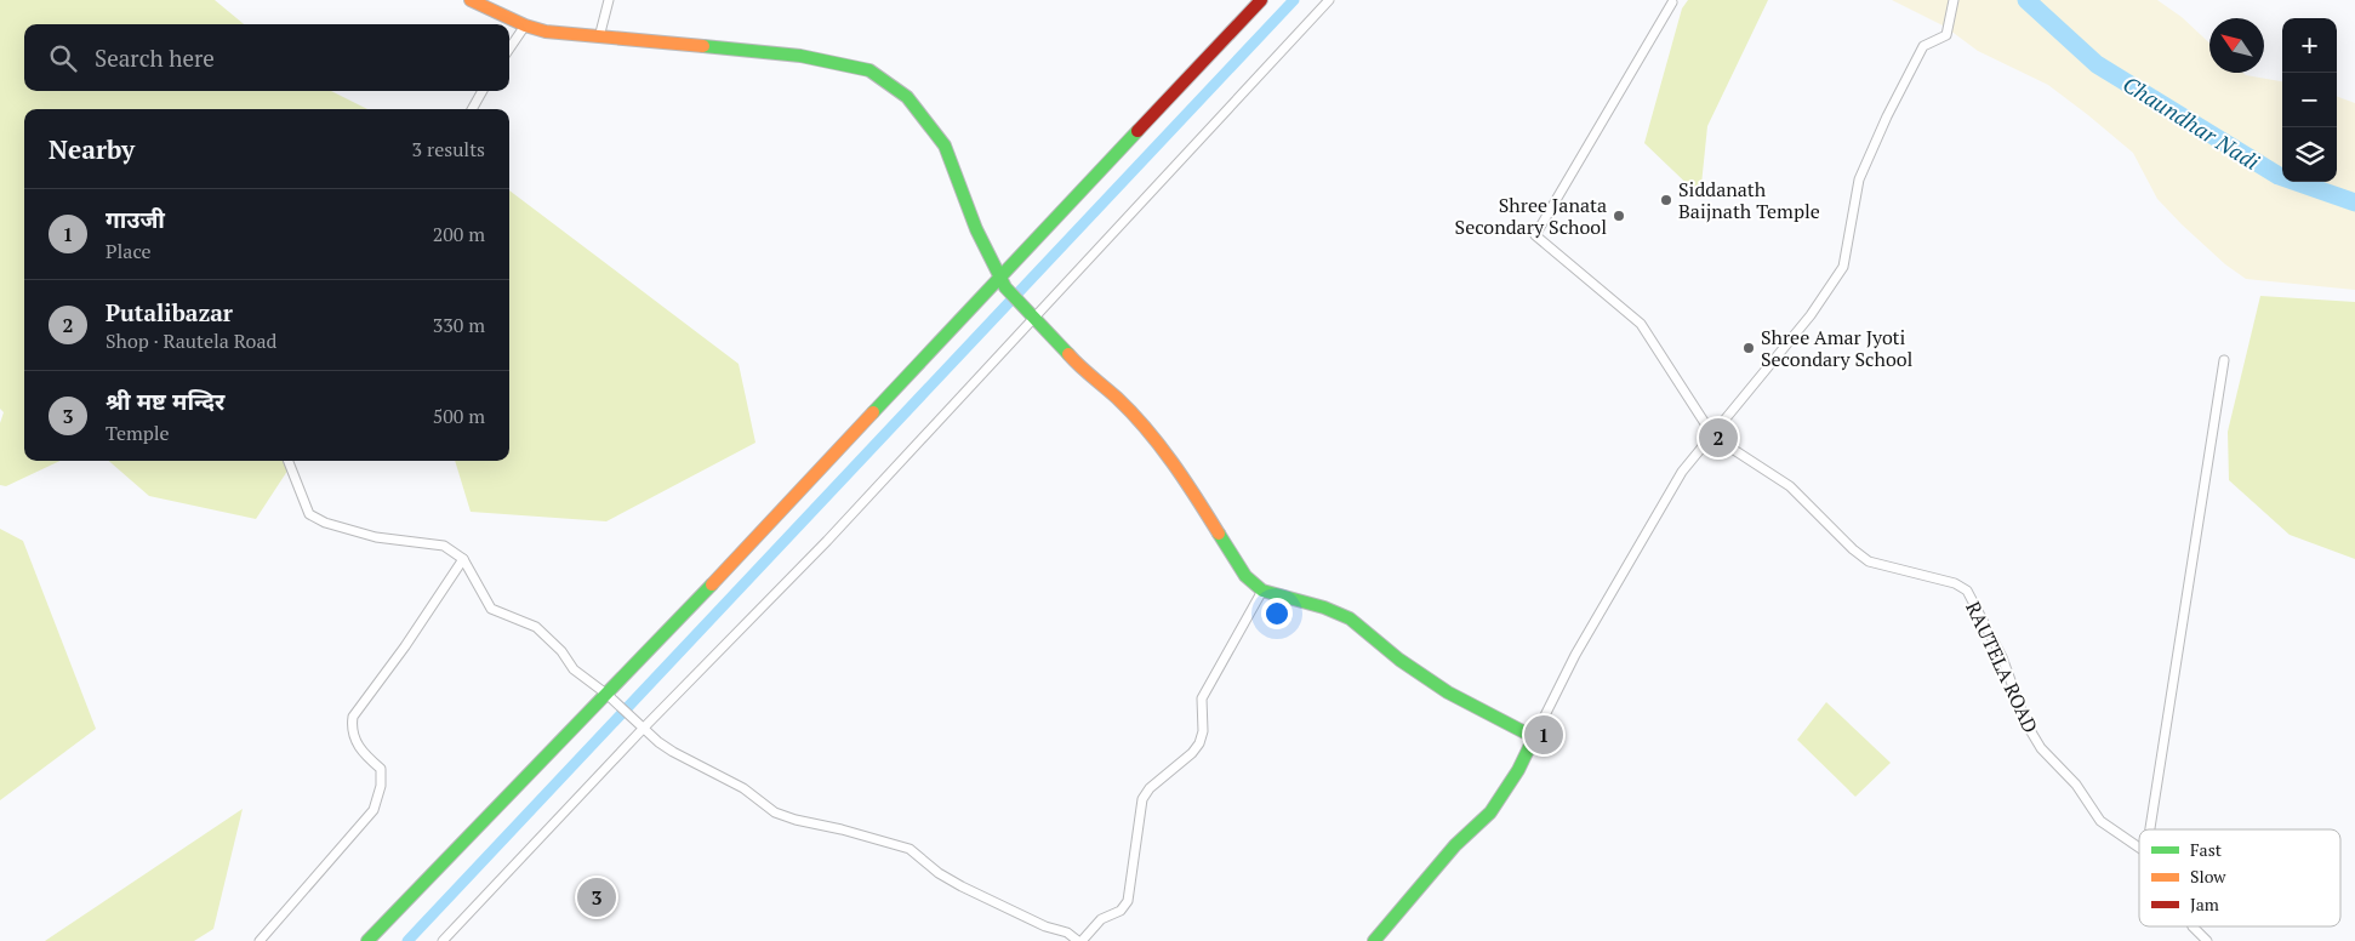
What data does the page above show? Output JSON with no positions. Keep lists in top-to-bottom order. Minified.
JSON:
{"streets":{"street":["RAUTELA ROAD"]},"water":["Chaundhar Nadi"],"places":["Siddanath Baijnath Temple","Shree Janata Secondary School","Shree Amar Jyoti Secondary School"],"legend":["Fast","Slow","Jam"],"north":"top left","page":{"map_buttons":["+","−"],"search":"Search here","heading":["Nearby","3 results"],"list":[{"mark":"1","name":"गाउजी","note":"Place","value":"200 m"},{"mark":"2","name":"Putalibazar","note":"Shop · Rautela Road","value":"330 m"},{"mark":"3","name":"श्री मष्ट मन्दिर","note":"Temple","value":"500 m"}],"pins":["2","1","3"]}}
